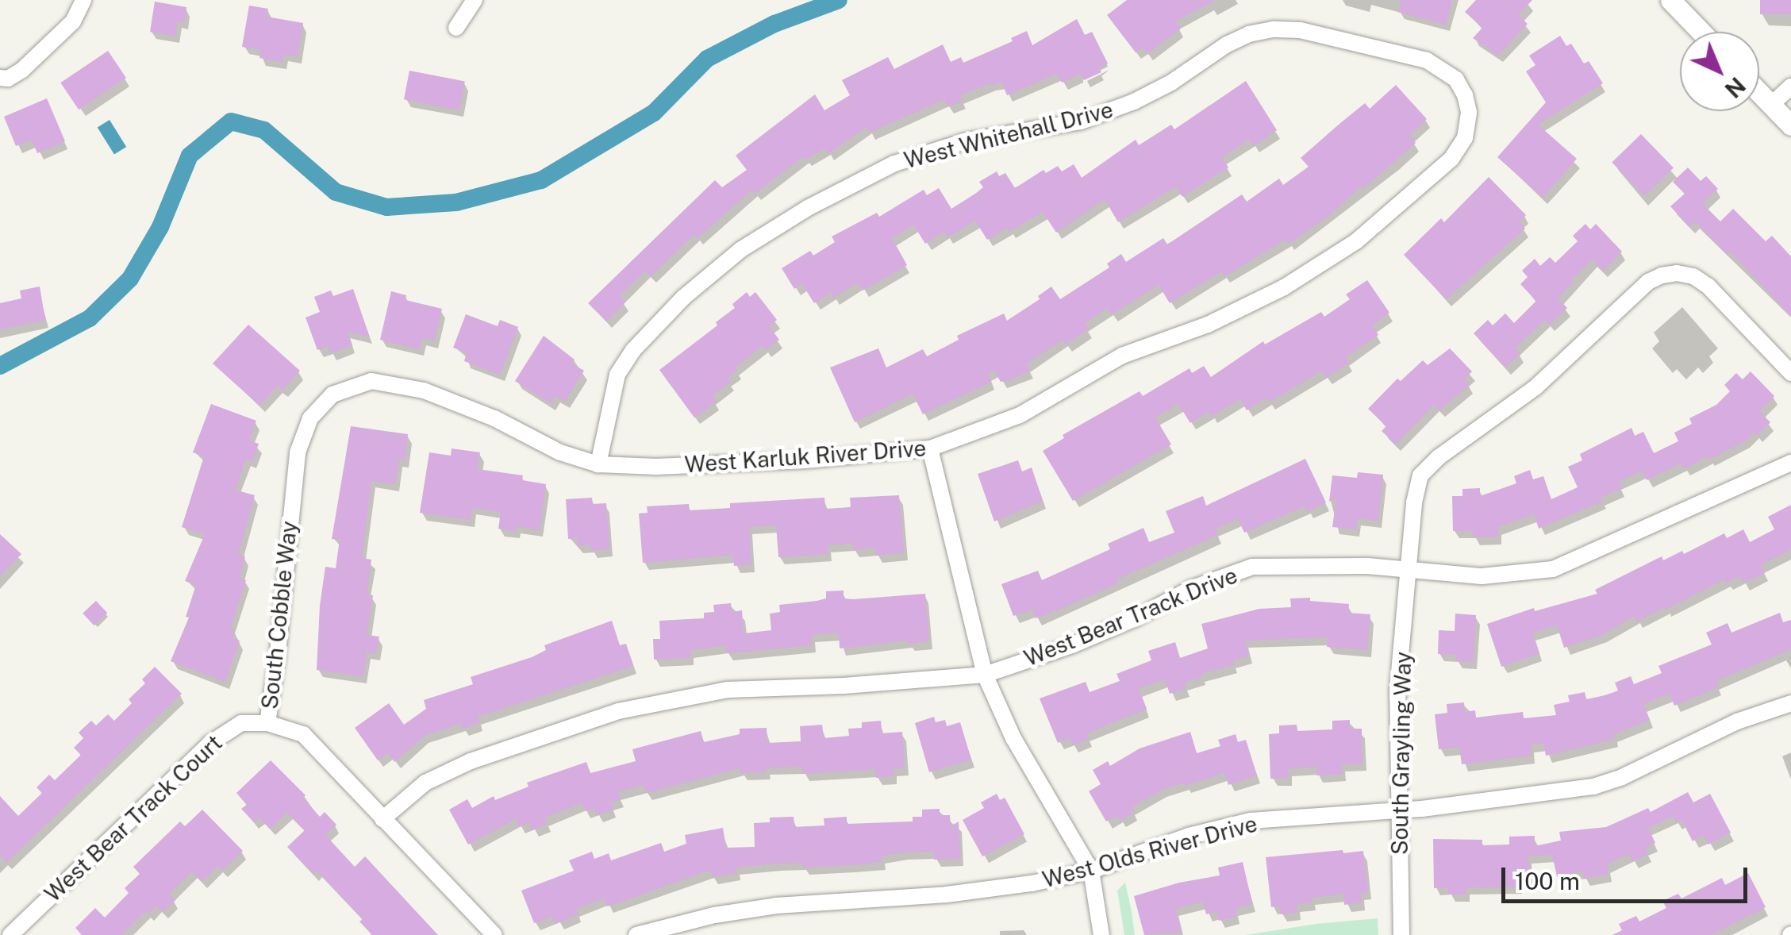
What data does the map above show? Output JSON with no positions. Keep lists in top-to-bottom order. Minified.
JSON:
{"streets":{"street":["West Whitehall Drive","West Karluk River Drive","South Cobble Way","West Bear Track Drive","South Grayling Way","West Bear Track Court","West Olds River Drive"]},"crossings":[["West Whitehall Drive","West Karluk River Drive"],["West Karluk River Drive","South Cobble Way"],["South Cobble Way","West Bear Track Drive"],["South Cobble Way","West Bear Track Court"],["West Bear Track Drive","South Grayling Way"],["South Grayling Way","West Olds River Drive"]],"scale_bar":"100 m","north":"bottom right"}
